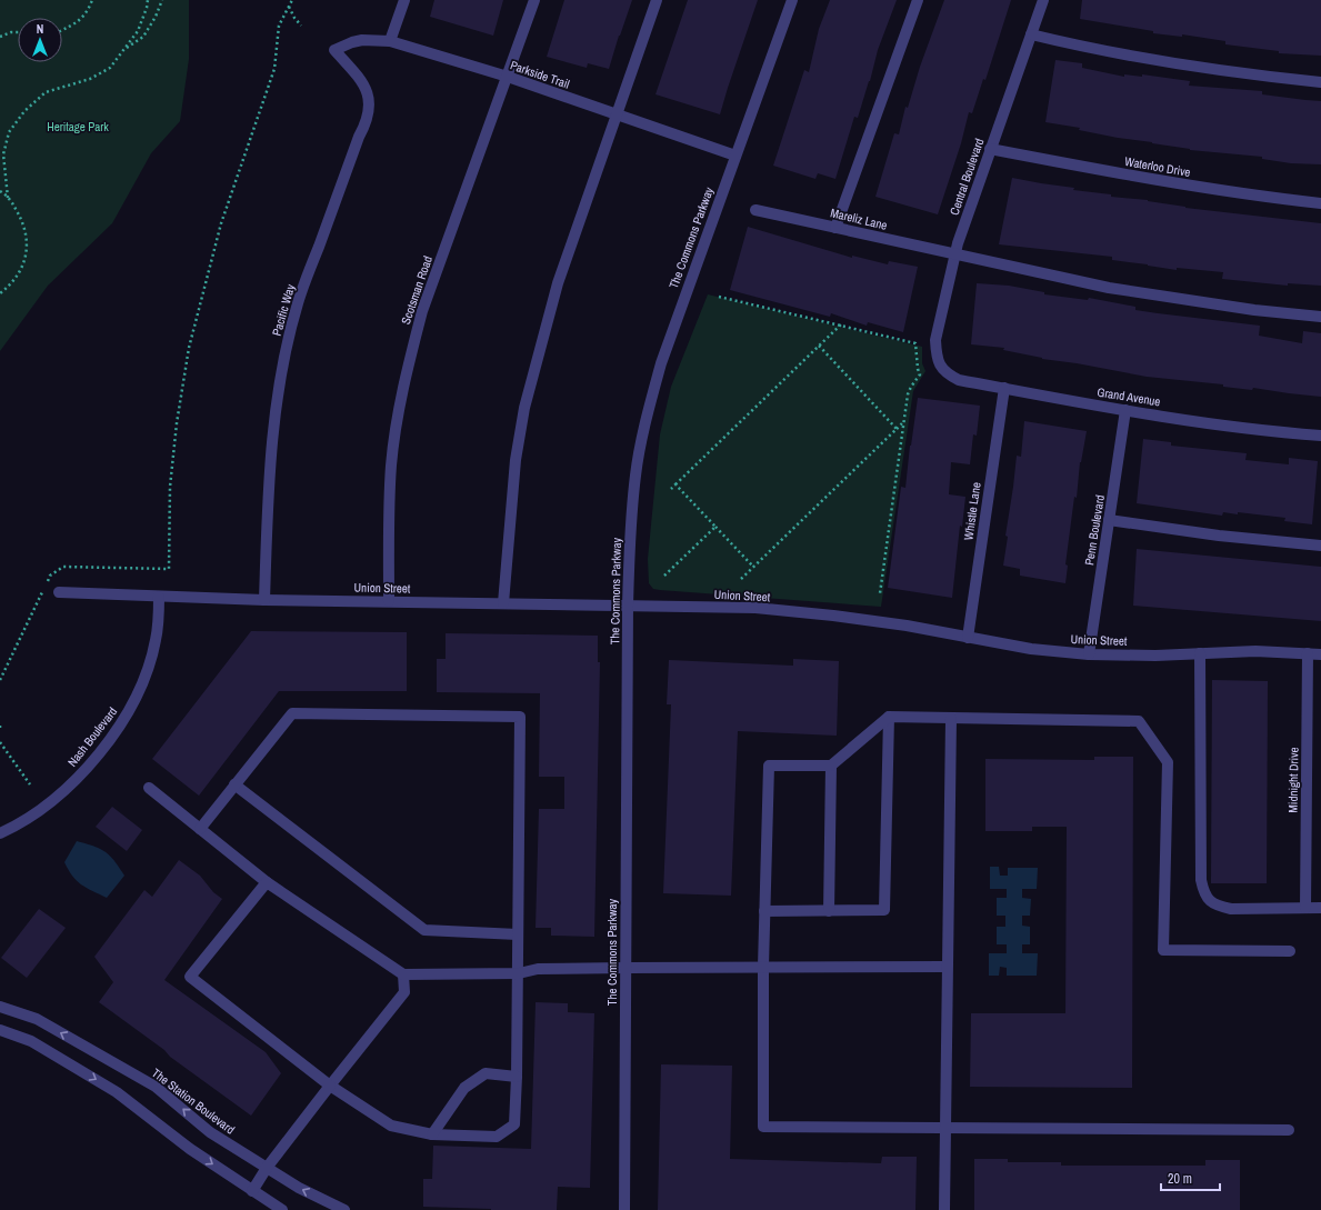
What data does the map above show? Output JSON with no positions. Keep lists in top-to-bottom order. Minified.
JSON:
{"streets":{"street":["Parkside Trail","Waterloo Drive","Central Boulevard","Mareliz Lane","The Commons Parkway","Scotsman Road","Pacific Way","Grand Avenue","Whistle Lane","Penn Boulevard","Union Street","Nash Boulevard","Midnight Drive","The Station Boulevard"]},"crossings":[["Parkside Trail","The Commons Parkway"],["Parkside Trail","Scotsman Road"],["Parkside Trail","Pacific Way"],["Waterloo Drive","Central Boulevard"],["Central Boulevard","Mareliz Lane"],["Central Boulevard","Grand Avenue"],["The Commons Parkway","Union Street"],["Scotsman Road","Union Street"],["Pacific Way","Union Street"],["Grand Avenue","Whistle Lane"],["Grand Avenue","Penn Boulevard"],["Whistle Lane","Union Street"],["Penn Boulevard","Union Street"],["Union Street","Nash Boulevard"],["Union Street","Midnight Drive"]],"parks":["Heritage Park"],"scale_bar":"20 m","north":"top"}
